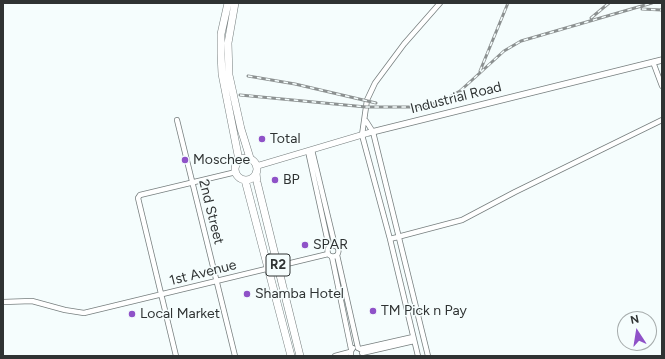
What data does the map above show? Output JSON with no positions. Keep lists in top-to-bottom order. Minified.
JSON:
{"streets":{"highway":["R2"],"street":["Industrial Road","2nd Street","1st Avenue"]},"crossings":[["Industrial Road","R2"],["2nd Street","1st Avenue"],["R2","1st Avenue"]],"places":["Total","Moschee","BP","SPAR","Shamba Hotel","TM Pick n Pay","Local Market"],"north":"top"}
